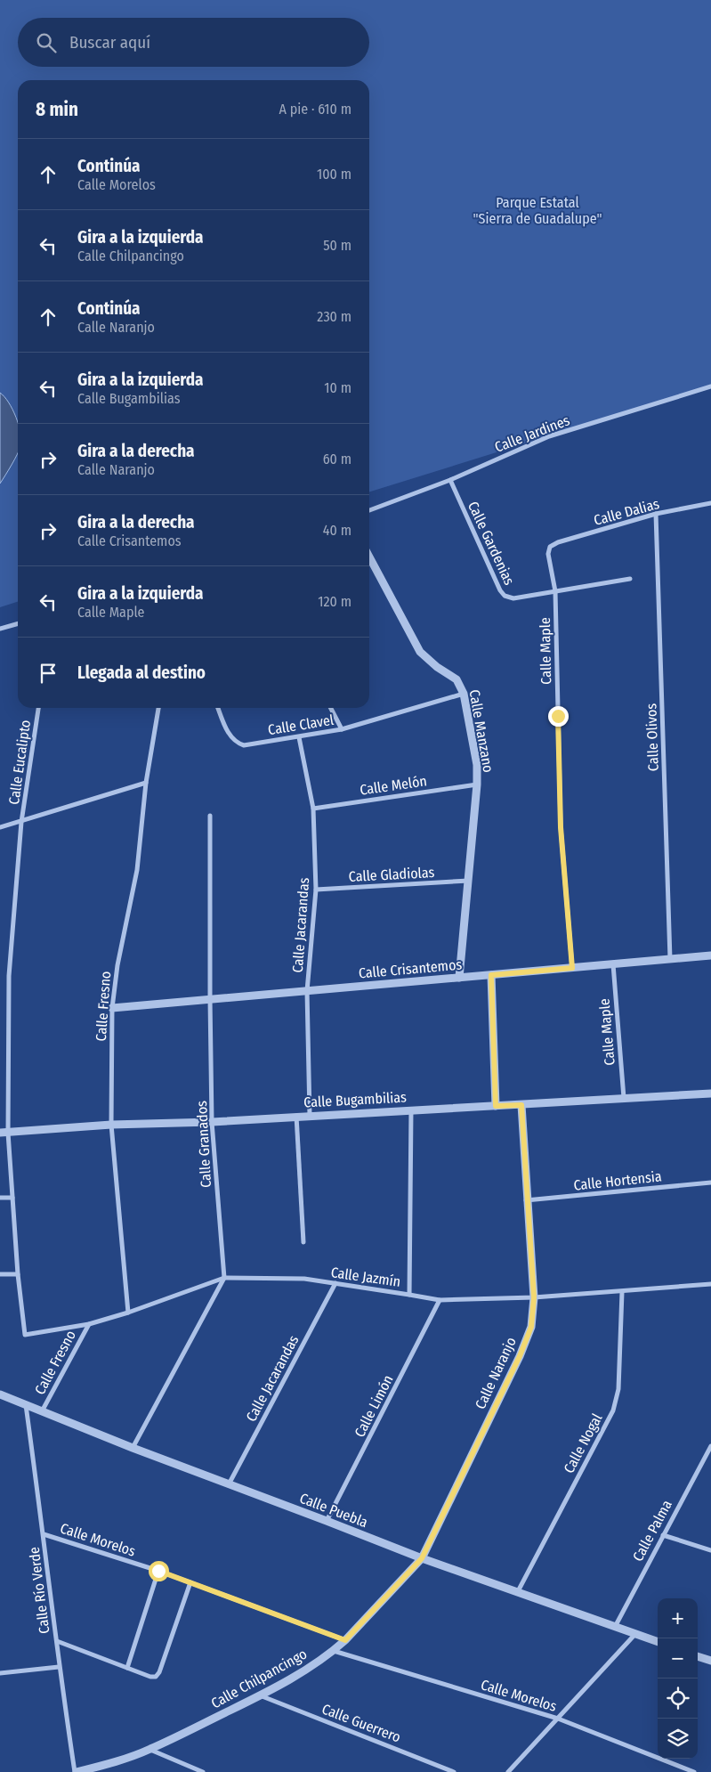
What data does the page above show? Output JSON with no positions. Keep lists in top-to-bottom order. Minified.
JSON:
{"streets":{"street":["Calle Jardines","Calle Dalias","Calle Gardenias","Calle Maple","Calle Clavel","Calle Manzano","Calle Olivos","Calle Eucalipto","Calle Melón","Calle Gladiolas","Calle Jacarandas","Calle Crisantemos","Calle Fresno","Calle Bugambilias","Calle Granados","Calle Hortensia","Calle Jazmín","Calle Naranjo","Calle Limón","Calle Nogal","Calle Puebla","Calle Palma","Calle Morelos","Calle Río Verde","Calle Chilpancingo","Calle Guerrero"]},"crossings":[["Calle Jardines","Calle Gardenias"],["Calle Dalias","Calle Maple"],["Calle Dalias","Calle Olivos"],["Calle Gardenias","Calle Maple"],["Calle Maple","Calle Crisantemos"],["Calle Maple","Calle Bugambilias"],["Calle Clavel","Calle Manzano"],["Calle Clavel","Calle Jacarandas"],["Calle Manzano","Calle Melón"],["Calle Manzano","Calle Gladiolas"],["Calle Manzano","Calle Crisantemos"],["Calle Olivos","Calle Crisantemos"],["Calle Eucalipto","Calle Bugambilias"],["Calle Eucalipto","Calle Jazmín"],["Calle Melón","Calle Jacarandas"],["Calle Gladiolas","Calle Jacarandas"],["Calle Jacarandas","Calle Crisantemos"],["Calle Jacarandas","Calle Bugambilias"],["Calle Jacarandas","Calle Jazmín"],["Calle Jacarandas","Calle Puebla"],["Calle Crisantemos","Calle Fresno"],["Calle Crisantemos","Calle Granados"],["Calle Fresno","Calle Bugambilias"],["Calle Fresno","Calle Jazmín"],["Calle Fresno","Calle Puebla"],["Calle Bugambilias","Calle Granados"],["Calle Bugambilias","Calle Naranjo"],["Calle Granados","Calle Jazmín"],["Calle Hortensia","Calle Naranjo"],["Calle Jazmín","Calle Naranjo"],["Calle Jazmín","Calle Limón"],["Calle Jazmín","Calle Nogal"],["Calle Naranjo","Calle Puebla"],["Calle Naranjo","Calle Chilpancingo"],["Calle Limón","Calle Puebla"],["Calle Nogal","Calle Puebla"],["Calle Puebla","Calle Palma"],["Calle Puebla","Calle Río Verde"],["Calle Puebla","Calle Chilpancingo"],["Calle Morelos","Calle Río Verde"],["Calle Morelos","Calle Chilpancingo"],["Calle Río Verde","Calle Chilpancingo"],["Calle Chilpancingo","Calle Guerrero"]],"parks":["Parque Estatal \"Sierra de Guadalupe\""],"page":{"search":"Buscar aquí","heading":["8 min","A pie · 610 m"],"list":[["Continúa","Calle Morelos","100 m"],["Gira a la izquierda","Calle Chilpancingo","50 m"],["Continúa","Calle Naranjo","230 m"],["Gira a la izquierda","Calle Bugambilias","10 m"],["Gira a la derecha","Calle Naranjo","60 m"],["Gira a la derecha","Calle Crisantemos","40 m"],["Gira a la izquierda","Calle Maple","120 m"],"Llegada al destino"],"map_buttons":["+","−"]}}
